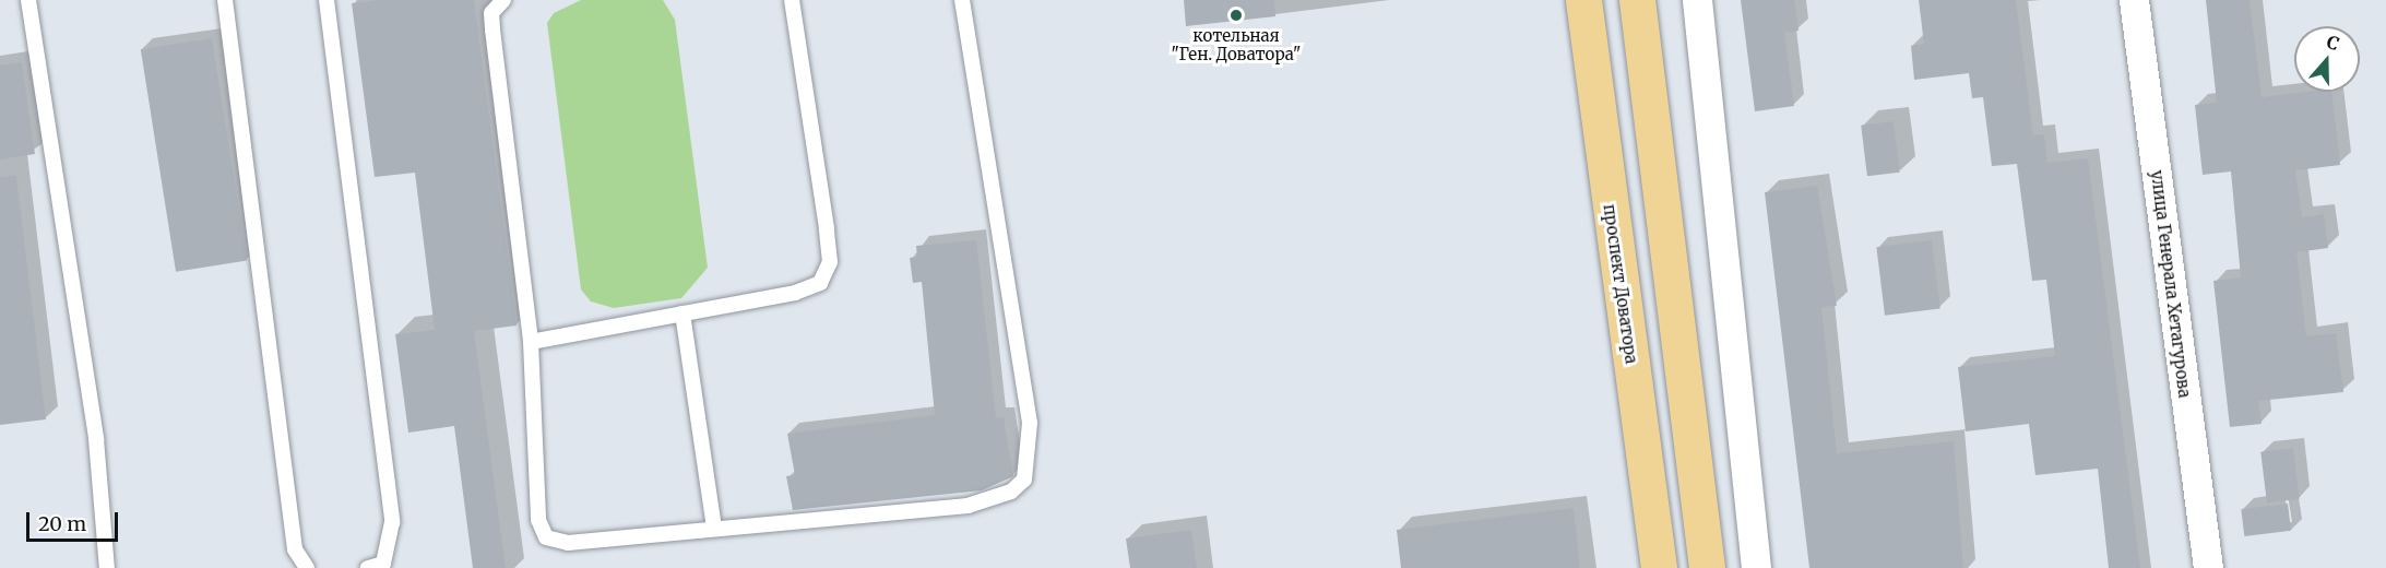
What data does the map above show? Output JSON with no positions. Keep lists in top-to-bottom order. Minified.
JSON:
{"streets":{"main road":["проспект Доватора"],"street":["улица Генерала Хетагурова"]},"places":["котельная \"Ген. Доватора\""],"scale_bar":"20 m","north":"top"}
